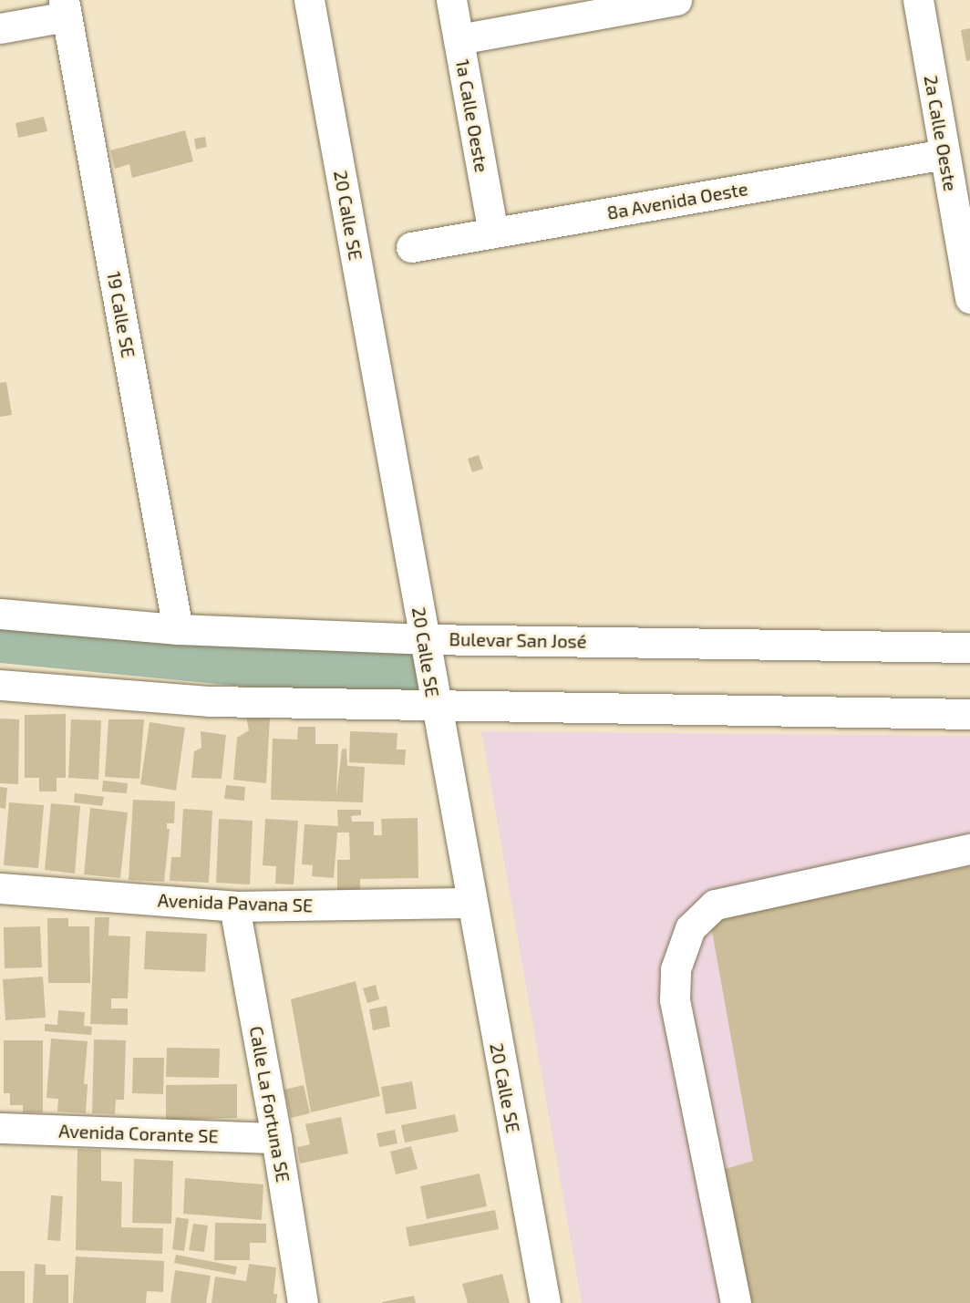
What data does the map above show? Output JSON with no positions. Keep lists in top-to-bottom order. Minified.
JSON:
{"streets":{"street":["1a Calle Oeste","2a Calle Oeste","8a Avenida Oeste","20 Calle SE","19 Calle SE","Bulevar San José","Avenida Pavana SE","Calle La Fortuna SE","Avenida Corante SE"]},"crossings":[["1a Calle Oeste","8a Avenida Oeste"],["2a Calle Oeste","8a Avenida Oeste"],["20 Calle SE","Bulevar San José"],["20 Calle SE","Avenida Pavana SE"],["19 Calle SE","Bulevar San José"],["Avenida Pavana SE","Calle La Fortuna SE"],["Calle La Fortuna SE","Avenida Corante SE"]]}
